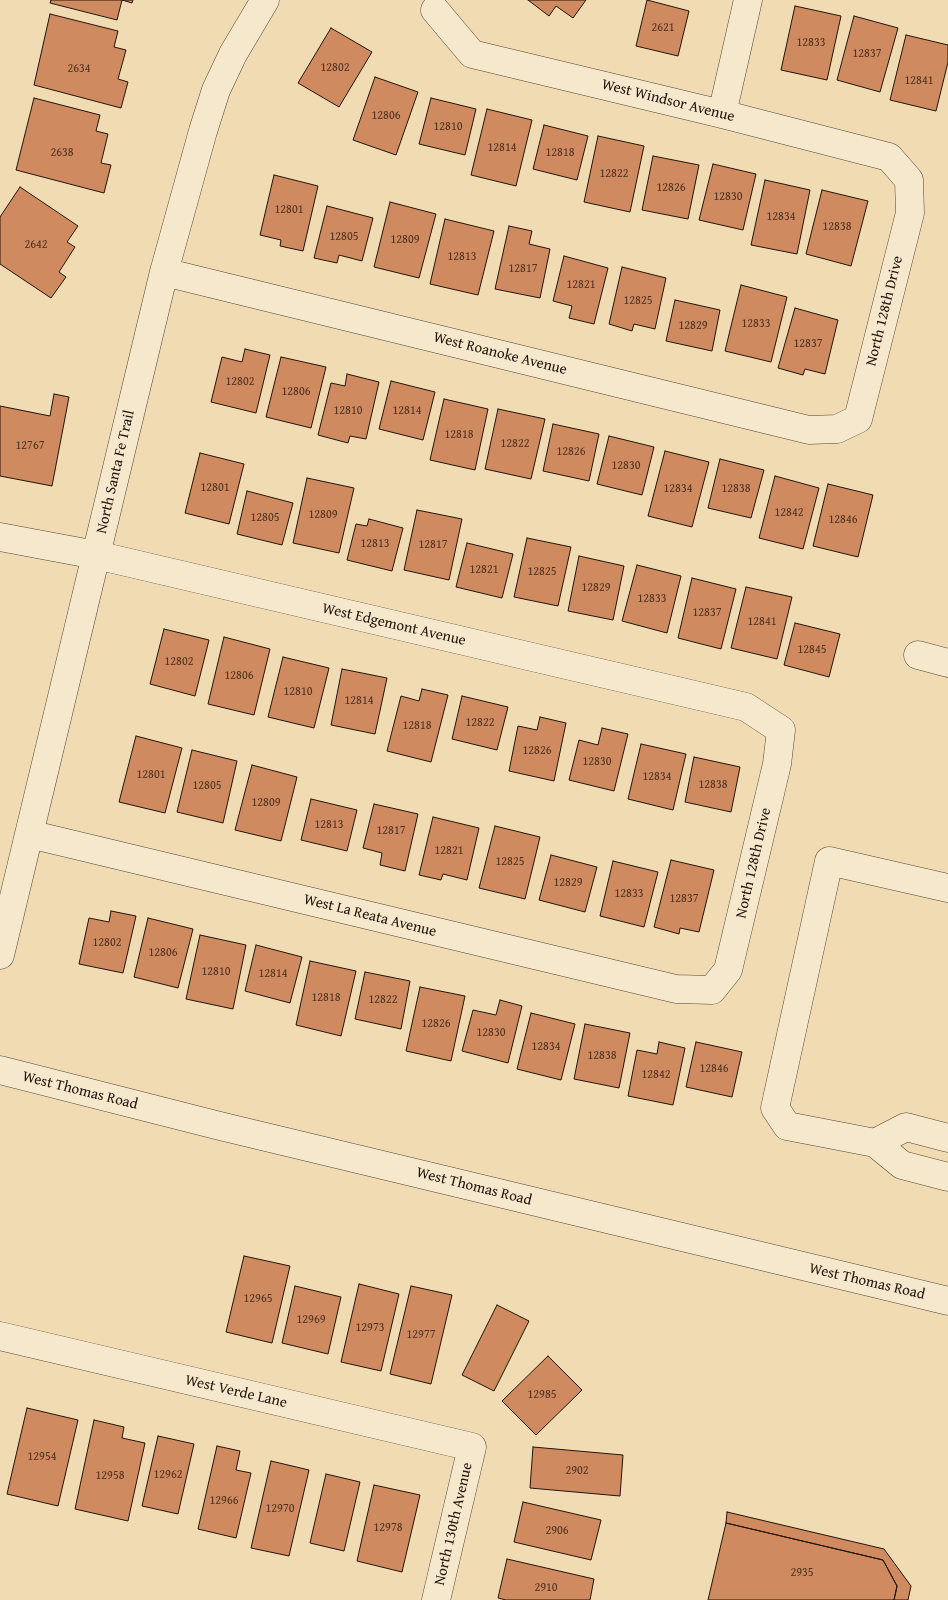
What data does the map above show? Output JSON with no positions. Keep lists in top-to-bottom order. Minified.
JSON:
{"streets":{"street":["West Windsor Avenue","North 128th Drive","West Roanoke Avenue","North Santa Fe Trail","West Edgemont Avenue","West La Reata Avenue","West Thomas Road","West Verde Lane","North 130th Avenue"]},"crossings":[["West Windsor Avenue","North 128th Drive"],["North 128th Drive","West Roanoke Avenue"],["North 128th Drive","West Edgemont Avenue"],["North 128th Drive","West La Reata Avenue"],["West Roanoke Avenue","North Santa Fe Trail"],["North Santa Fe Trail","West Edgemont Avenue"],["North Santa Fe Trail","West La Reata Avenue"],["West Verde Lane","North 130th Avenue"]],"house_numbers":["2621","12833","12837","12802","2634","12841","12806","12810","12814","2638","12818","12822","12826","12830","12801","12834","12838","12805","12809","2642","12813","12817","12821","12825","12833","12829","12837","12802","12806","12810","12814","12818","12822","12767","12826","12830","12801","12834","12838","12842","12809","12805","12846","12813","12817","12821","12825","12829","12833","12837","12841","12845","12802","12806","12810","12814","12822","12818","12826","12830","12801","12834","12838","12805","12809","12813","12817","12821","12825","12829","12833","12837","12802","12806","12810","12814","12818","12822","12826","12830","12834","12838","12846","12842","12965","12969","12973","12977","12985","12954","2902","12962","12958","12966","12970","12978","2906","2935","2910"]}
